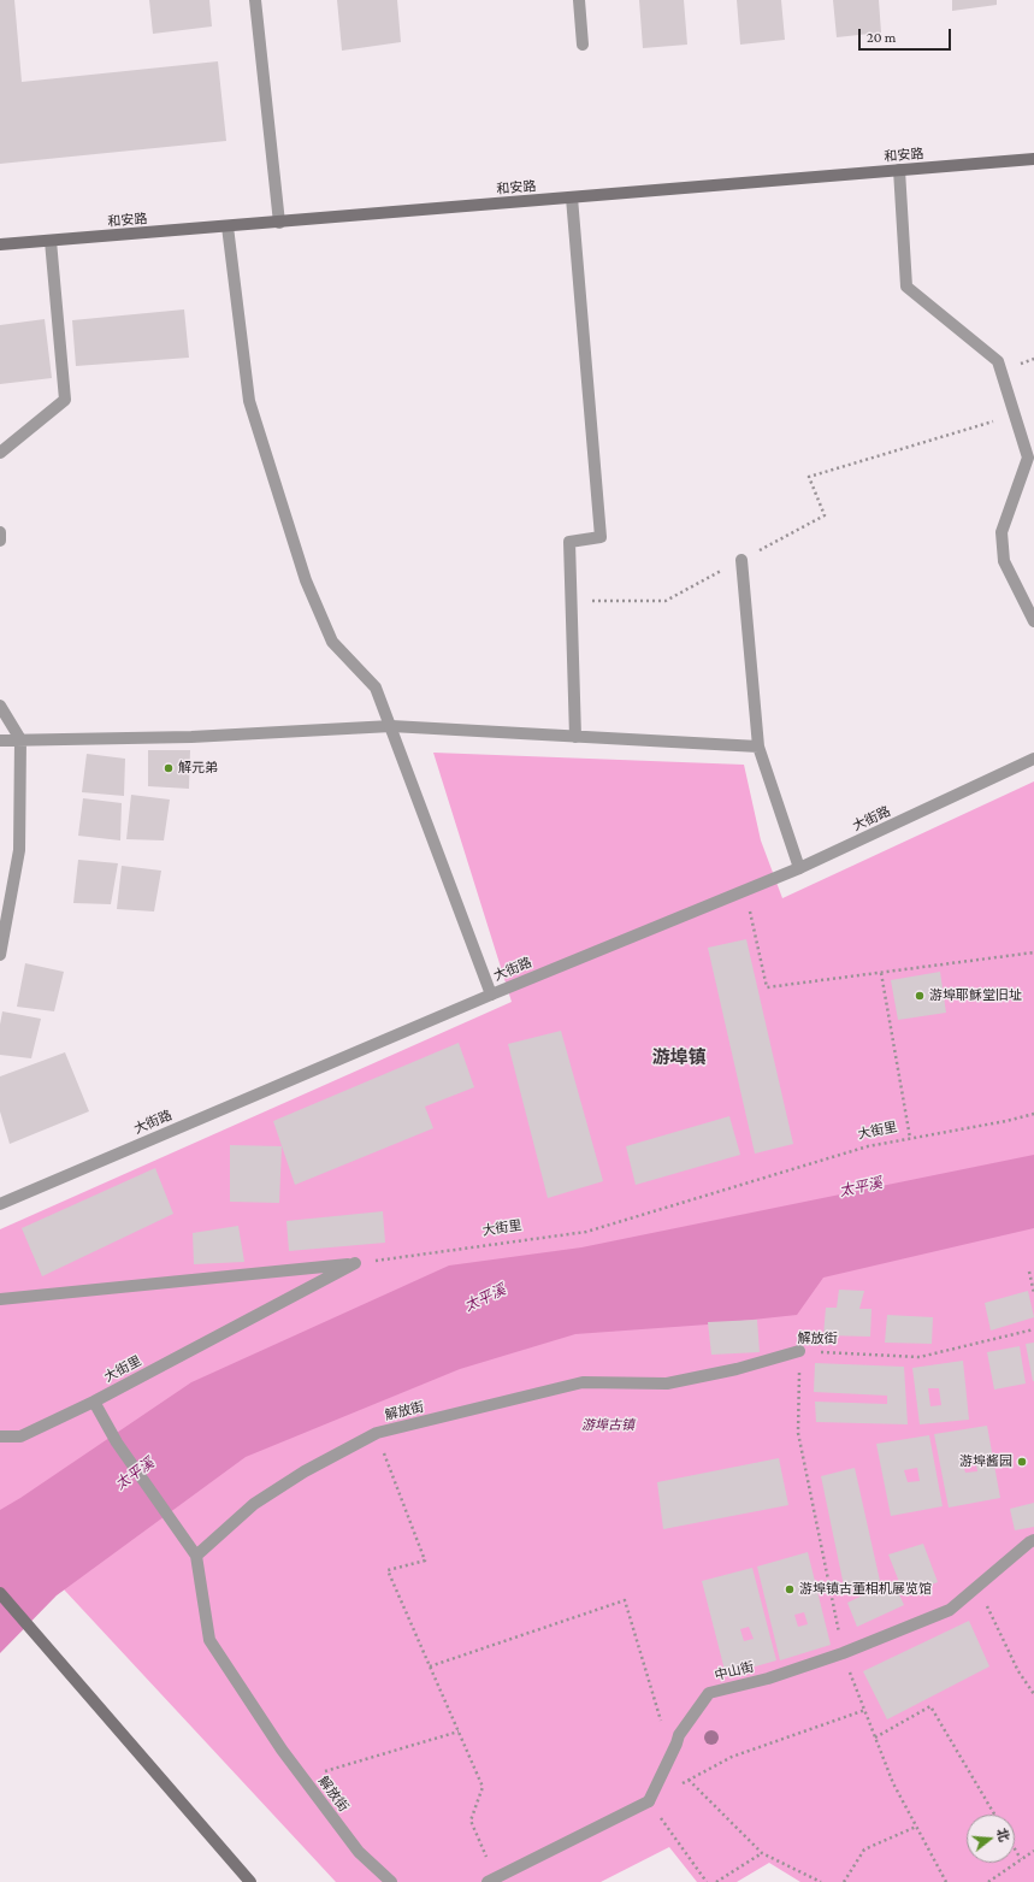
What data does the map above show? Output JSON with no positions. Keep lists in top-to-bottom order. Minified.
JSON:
{"streets":{"main road":["和安路"],"street":["大街路","大街里","解放街","中山街"]},"districts":["游埠镇"],"water":["太平溪"],"parks":["游埠古镇"],"places":["解元弟","游埠耶稣堂旧址","游埠酱园","游埠镇古董相机展览馆"],"scale_bar":"20 m","north":"right"}
